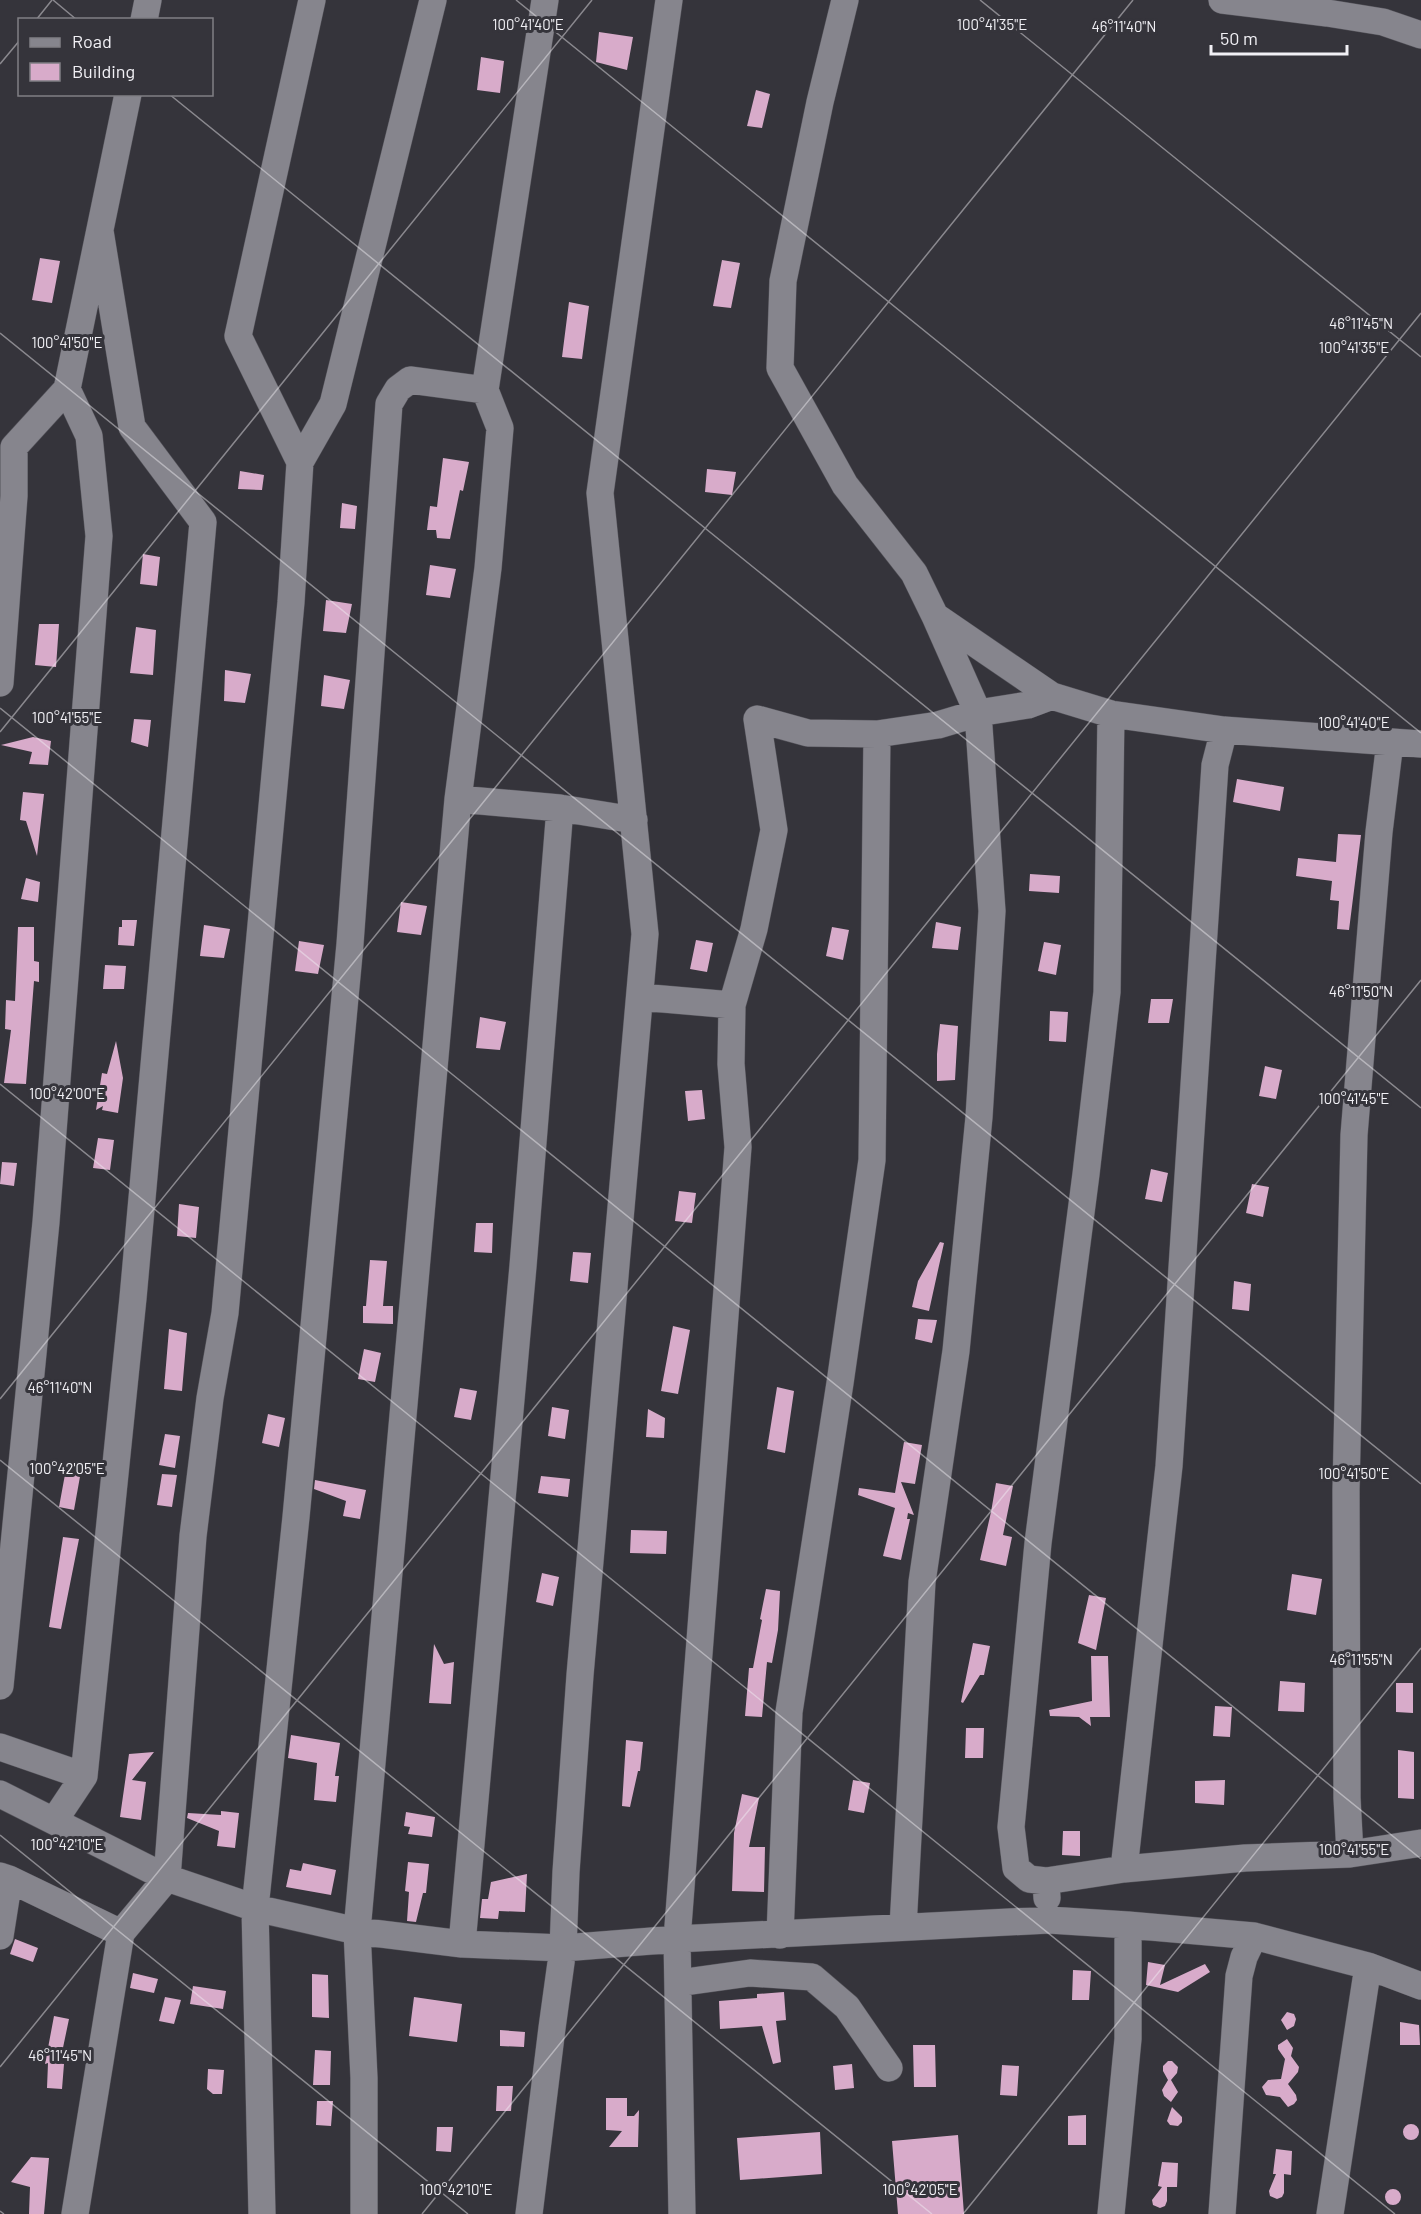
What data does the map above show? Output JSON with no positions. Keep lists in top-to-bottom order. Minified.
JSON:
{"legend":["Road","Building"],"scale_bar":"50 m","coordinates":["100°41'40\"E","100°41'35\"E","46°11'40\"N","46°11'45\"N","100°41'50\"E","100°41'55\"E","46°11'50\"N","100°42'00\"E","100°41'45\"E","100°42'05\"E","46°11'55\"N","100°42'10\"E"]}
